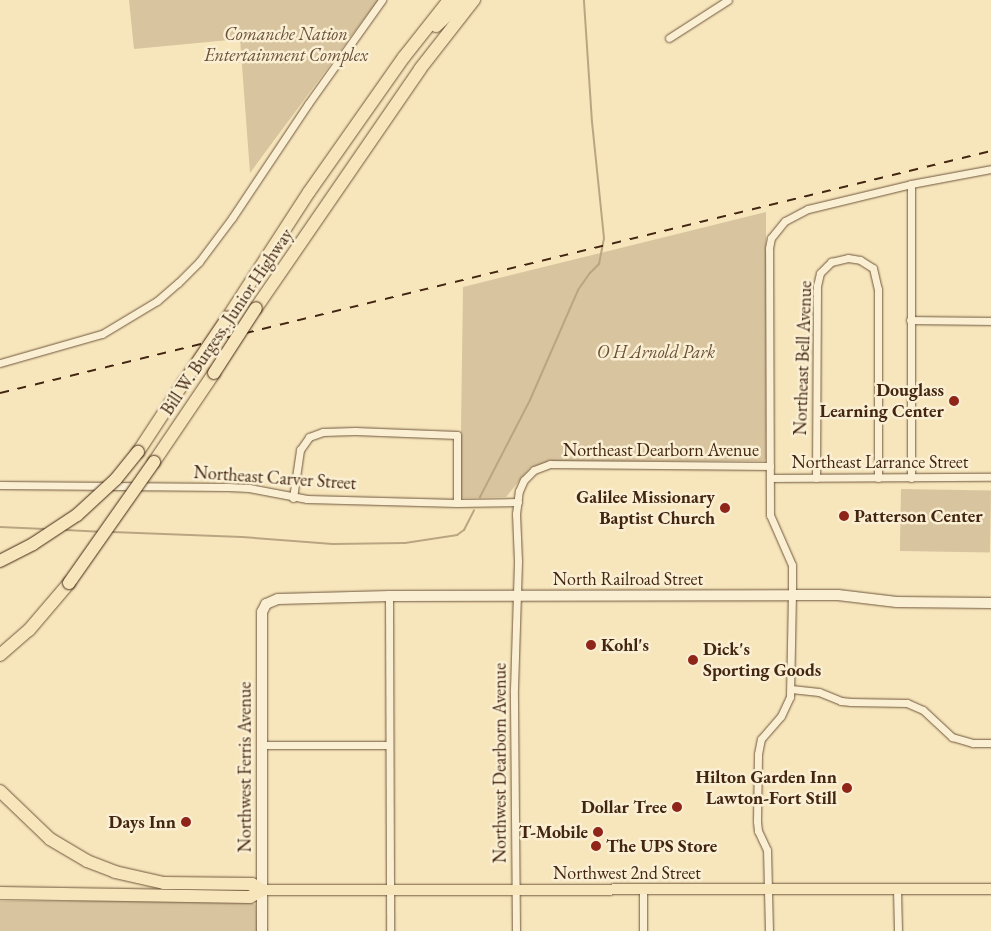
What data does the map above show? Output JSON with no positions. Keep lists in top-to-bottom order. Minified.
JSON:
{"streets":{"highway":["Bill W. Burgess, Junior Highway"],"main road":["Northwest 2nd Street"],"street":["Northeast Bell Avenue","Northeast Dearborn Avenue","Northeast Larrance Street","Northeast Carver Street","North Railroad Street","Northwest Dearborn Avenue","Northwest Ferris Avenue"]},"crossings":[["Northeast Bell Avenue","Northeast Larrance Street"],["Northeast Dearborn Avenue","Northeast Carver Street"],["Northeast Dearborn Avenue","North Railroad Street"],["Northeast Dearborn Avenue","Northwest Dearborn Avenue"],["North Railroad Street","Northwest Dearborn Avenue"],["North Railroad Street","Northwest Ferris Avenue"],["Northwest Dearborn Avenue","Northwest 2nd Street"],["Northwest Ferris Avenue","Northwest 2nd Street"]],"parks":["Comanche Nation Entertainment Complex","O H Arnold Park"],"places":["Douglass Learning Center","Galilee Missionary Baptist Church","Patterson Center","Kohl's","Dick's Sporting Goods","Hilton Garden Inn Lawton-Fort Still","Dollar Tree","Days Inn","T-Mobile","The UPS Store"]}
